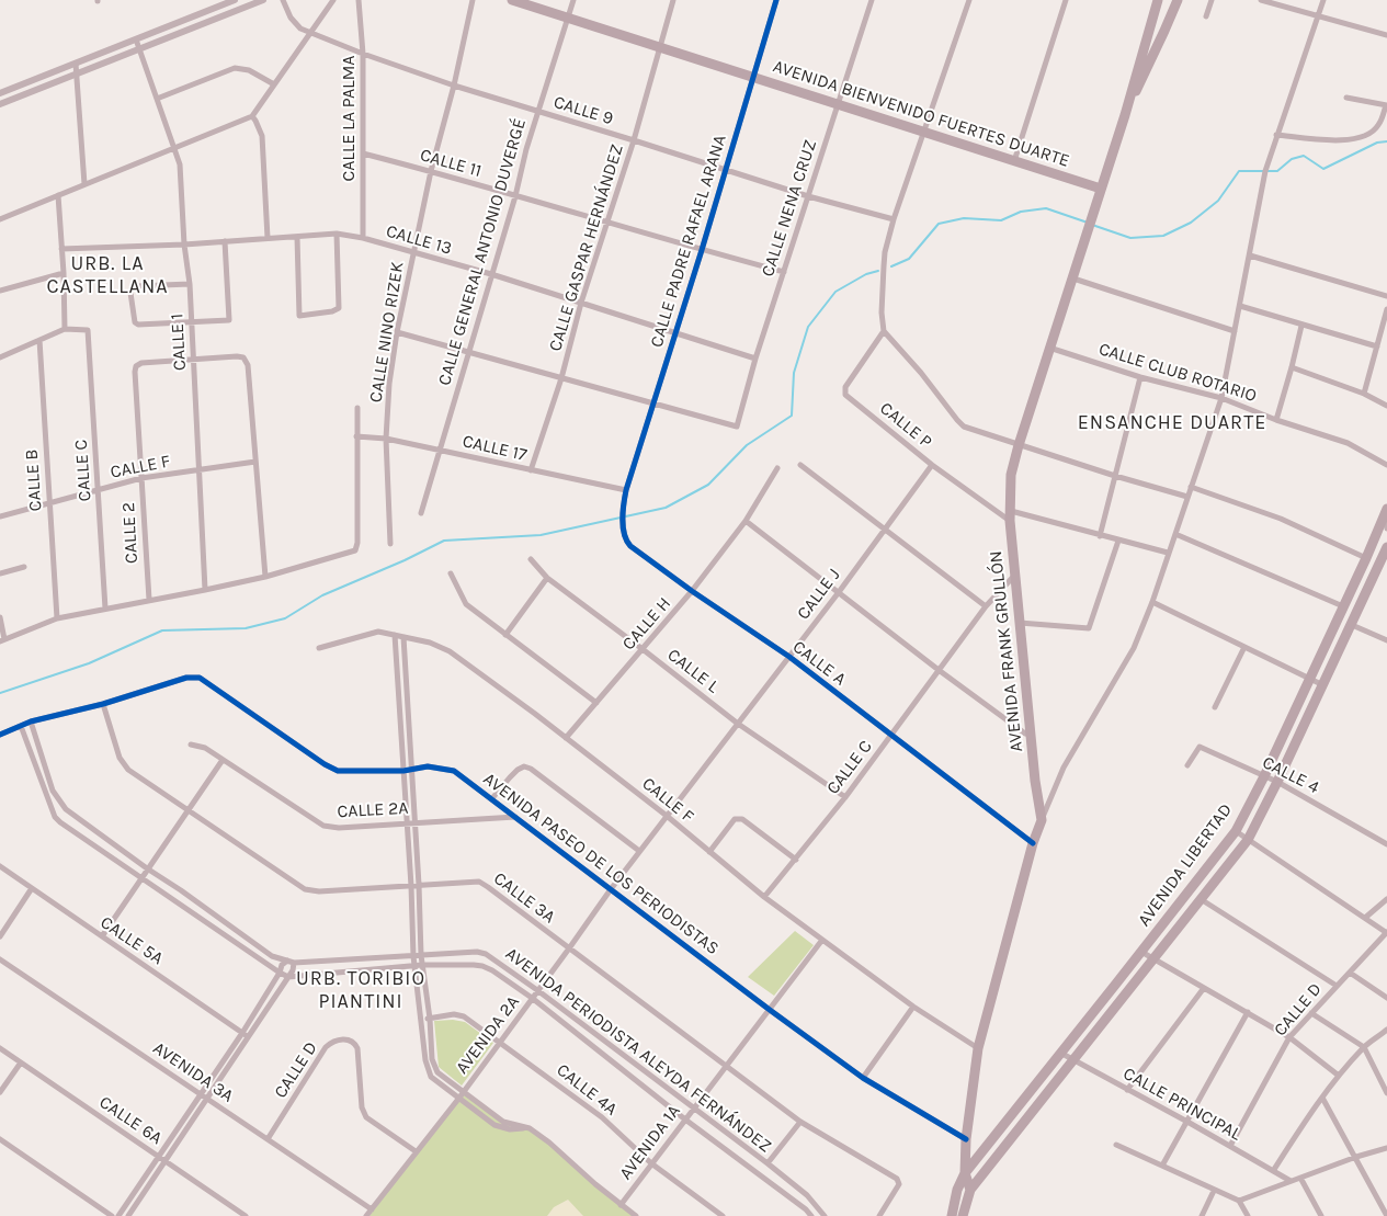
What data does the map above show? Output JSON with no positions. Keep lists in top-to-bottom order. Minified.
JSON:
{"streets":{"main road":["AVENIDA BIENVENIDO FUERTES DUARTE","AVENIDA FRANK GRULLÓN","AVENIDA LIBERTAD"],"street":["CALLE 9","CALLE LA PALMA","CALLE 11","CALLE NENA CRUZ","CALLE 13","CALLE PADRE RAFAEL ARANA","CALLE GASPAR HERNÁNDEZ","CALLE GENERAL ANTONIO DUVERGÉ","CALLE NINO RIZEK","CALLE 1","CALLE CLUB ROTARIO","CALLE P","CALLE 17","CALLE F","CALLE C","CALLE B","CALLE 2","CALLE J","CALLE H","CALLE A","CALLE L","CALLE 4","CALLE 2A","AVENIDA PASEO DE LOS PERIODISTAS","CALLE 3A","CALLE 5A","CALLE D","AVENIDA 2A","AVENIDA PERIODISTA ALEYDA FERNÁNDEZ","AVENIDA 3A","CALLE 4A","CALLE PRINCIPAL","CALLE 6A","AVENIDA 1A"]},"crossings":[["CALLE 9","CALLE LA PALMA"],["CALLE 9","CALLE NENA CRUZ"],["CALLE 9","CALLE PADRE RAFAEL ARANA"],["CALLE 9","CALLE GASPAR HERNÁNDEZ"],["CALLE 9","CALLE GENERAL ANTONIO DUVERGÉ"],["CALLE 9","CALLE NINO RIZEK"],["AVENIDA BIENVENIDO FUERTES DUARTE","CALLE NENA CRUZ"],["AVENIDA BIENVENIDO FUERTES DUARTE","CALLE PADRE RAFAEL ARANA"],["AVENIDA BIENVENIDO FUERTES DUARTE","CALLE GASPAR HERNÁNDEZ"],["AVENIDA BIENVENIDO FUERTES DUARTE","CALLE GENERAL ANTONIO DUVERGÉ"],["AVENIDA BIENVENIDO FUERTES DUARTE","AVENIDA FRANK GRULLÓN"],["CALLE LA PALMA","CALLE 11"],["CALLE LA PALMA","CALLE 13"],["CALLE 11","CALLE NENA CRUZ"],["CALLE 11","CALLE PADRE RAFAEL ARANA"],["CALLE 11","CALLE GASPAR HERNÁNDEZ"],["CALLE 11","CALLE GENERAL ANTONIO DUVERGÉ"],["CALLE 11","CALLE NINO RIZEK"],["CALLE NENA CRUZ","CALLE 13"],["CALLE NENA CRUZ","CALLE PADRE RAFAEL ARANA"],["CALLE 13","CALLE PADRE RAFAEL ARANA"],["CALLE 13","CALLE GASPAR HERNÁNDEZ"],["CALLE 13","CALLE GENERAL ANTONIO DUVERGÉ"],["CALLE 13","CALLE NINO RIZEK"],["CALLE 13","CALLE 1"],["CALLE PADRE RAFAEL ARANA","CALLE 17"],["CALLE PADRE RAFAEL ARANA","CALLE A"],["CALLE GASPAR HERNÁNDEZ","CALLE 17"],["CALLE GENERAL ANTONIO DUVERGÉ","CALLE 17"],["CALLE NINO RIZEK","CALLE 17"],["CALLE 1","CALLE F"],["CALLE 1","CALLE 2"],["CALLE CLUB ROTARIO","AVENIDA FRANK GRULLÓN"],["CALLE P","CALLE J"],["CALLE P","AVENIDA FRANK GRULLÓN"],["CALLE 17","CALLE A"],["CALLE F","CALLE C"],["CALLE F","CALLE B"],["CALLE F","CALLE 2"],["CALLE F","CALLE J"],["CALLE F","CALLE H"],["CALLE F","AVENIDA 2A"],["CALLE F","AVENIDA 1A"],["CALLE C","AVENIDA FRANK GRULLÓN"],["CALLE C","CALLE A"],["CALLE C","CALLE L"],["CALLE J","CALLE A"],["CALLE J","CALLE L"],["CALLE J","AVENIDA 2A"],["CALLE H","CALLE A"],["CALLE H","CALLE L"],["CALLE 4","AVENIDA LIBERTAD"],["CALLE 2A","AVENIDA PASEO DE LOS PERIODISTAS"],["AVENIDA PASEO DE LOS PERIODISTAS","CALLE 3A"],["AVENIDA PASEO DE LOS PERIODISTAS","AVENIDA 2A"],["AVENIDA PASEO DE LOS PERIODISTAS","AVENIDA 1A"],["AVENIDA LIBERTAD","CALLE PRINCIPAL"],["CALLE 3A","AVENIDA 2A"],["CALLE 3A","AVENIDA 1A"],["CALLE D","AVENIDA 2A"],["CALLE D","AVENIDA 3A"],["CALLE D","CALLE PRINCIPAL"],["AVENIDA 2A","AVENIDA PERIODISTA ALEYDA FERNÁNDEZ"],["AVENIDA 2A","AVENIDA 3A"],["AVENIDA 2A","CALLE 4A"],["AVENIDA PERIODISTA ALEYDA FERNÁNDEZ","AVENIDA 1A"],["CALLE 4A","AVENIDA 1A"]],"districts":["URB. LA CASTELLANA","ENSANCHE DUARTE","URB. TORIBIO PIANTINI"]}
